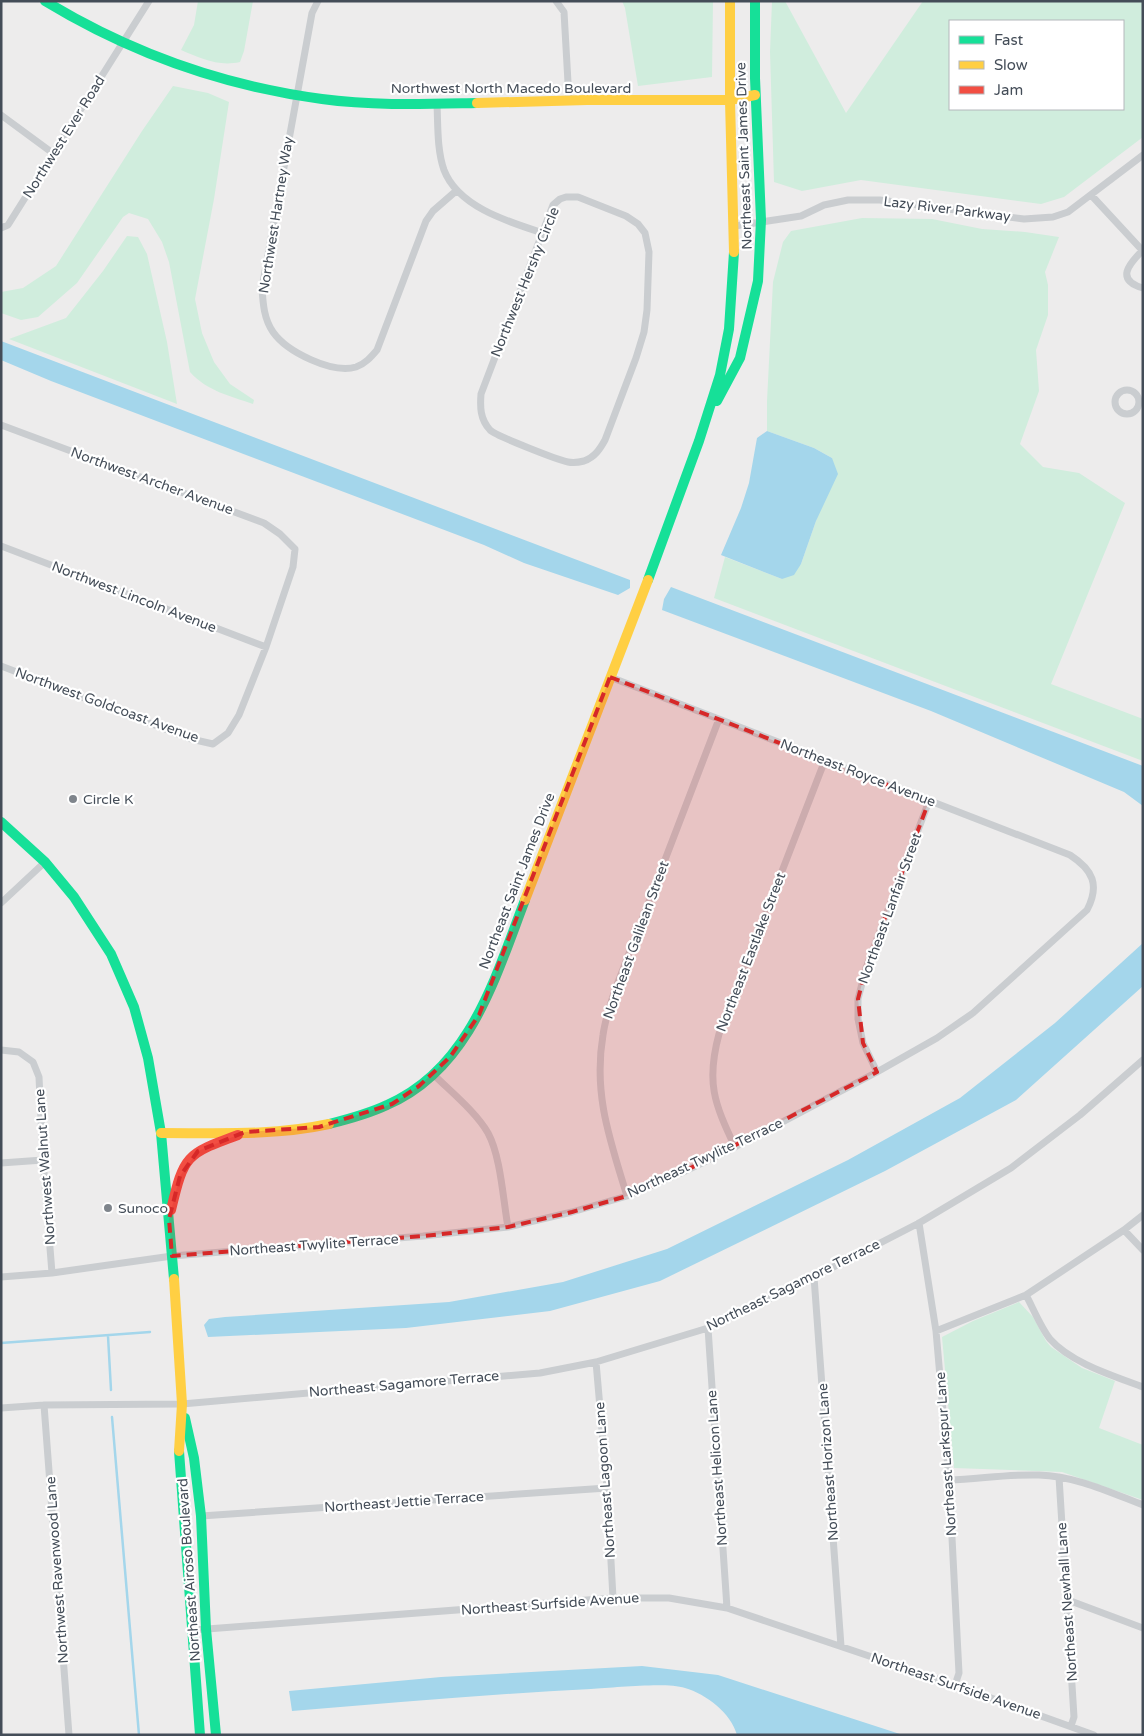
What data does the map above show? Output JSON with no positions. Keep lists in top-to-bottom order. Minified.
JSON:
{"streets":{"main road":["Northwest North Macedo Boulevard","Northeast Saint James Drive","Northeast Airoso Boulevard"],"street":["Northwest Ever Road","Lazy River Parkway","Northwest Hartney Way","Northwest Hershy Circle","Northwest Archer Avenue","Northwest Lincoln Avenue","Northwest Goldcoast Avenue","Northeast Royce Avenue","Northeast Lanfair Street","Northeast Galilean Street","Northeast Eastlake Street","Northeast Twylite Terrace","Northwest Walnut Lane","Northeast Sagamore Terrace","Northeast Larkspur Lane","Northeast Horizon Lane","Northeast Helicon Lane","Northeast Lagoon Lane","Northeast Jettie Terrace","Northwest Ravenwood Lane","Northeast Newhall Lane","Northeast Surfside Avenue"]},"crossings":[["Northwest North Macedo Boulevard","Northwest Ever Road"],["Northwest North Macedo Boulevard","Northeast Saint James Drive"],["Northwest North Macedo Boulevard","Northwest Hartney Way"],["Northeast Saint James Drive","Lazy River Parkway"],["Northeast Saint James Drive","Northeast Royce Avenue"],["Northeast Saint James Drive","Northeast Airoso Boulevard"],["Northwest Archer Avenue","Northwest Lincoln Avenue"],["Northwest Archer Avenue","Northwest Goldcoast Avenue"],["Northwest Lincoln Avenue","Northwest Goldcoast Avenue"],["Northeast Royce Avenue","Northeast Lanfair Street"],["Northeast Royce Avenue","Northeast Galilean Street"],["Northeast Royce Avenue","Northeast Eastlake Street"],["Northeast Royce Avenue","Northeast Twylite Terrace"],["Northeast Lanfair Street","Northeast Twylite Terrace"],["Northeast Galilean Street","Northeast Twylite Terrace"],["Northeast Eastlake Street","Northeast Twylite Terrace"],["Northeast Twylite Terrace","Northwest Walnut Lane"],["Northeast Twylite Terrace","Northeast Airoso Boulevard"],["Northeast Sagamore Terrace","Northeast Larkspur Lane"],["Northeast Sagamore Terrace","Northeast Horizon Lane"],["Northeast Sagamore Terrace","Northeast Helicon Lane"],["Northeast Sagamore Terrace","Northeast Lagoon Lane"],["Northeast Sagamore Terrace","Northwest Ravenwood Lane"],["Northeast Sagamore Terrace","Northeast Airoso Boulevard"],["Northeast Larkspur Lane","Northeast Surfside Avenue"],["Northeast Horizon Lane","Northeast Surfside Avenue"],["Northeast Helicon Lane","Northeast Surfside Avenue"],["Northeast Lagoon Lane","Northeast Jettie Terrace"],["Northeast Lagoon Lane","Northeast Surfside Avenue"],["Northeast Jettie Terrace","Northeast Airoso Boulevard"],["Northeast Airoso Boulevard","Northeast Surfside Avenue"],["Northeast Newhall Lane","Northeast Surfside Avenue"]],"places":["Circle K","Sunoco"],"legend":["Fast","Slow","Jam"]}
